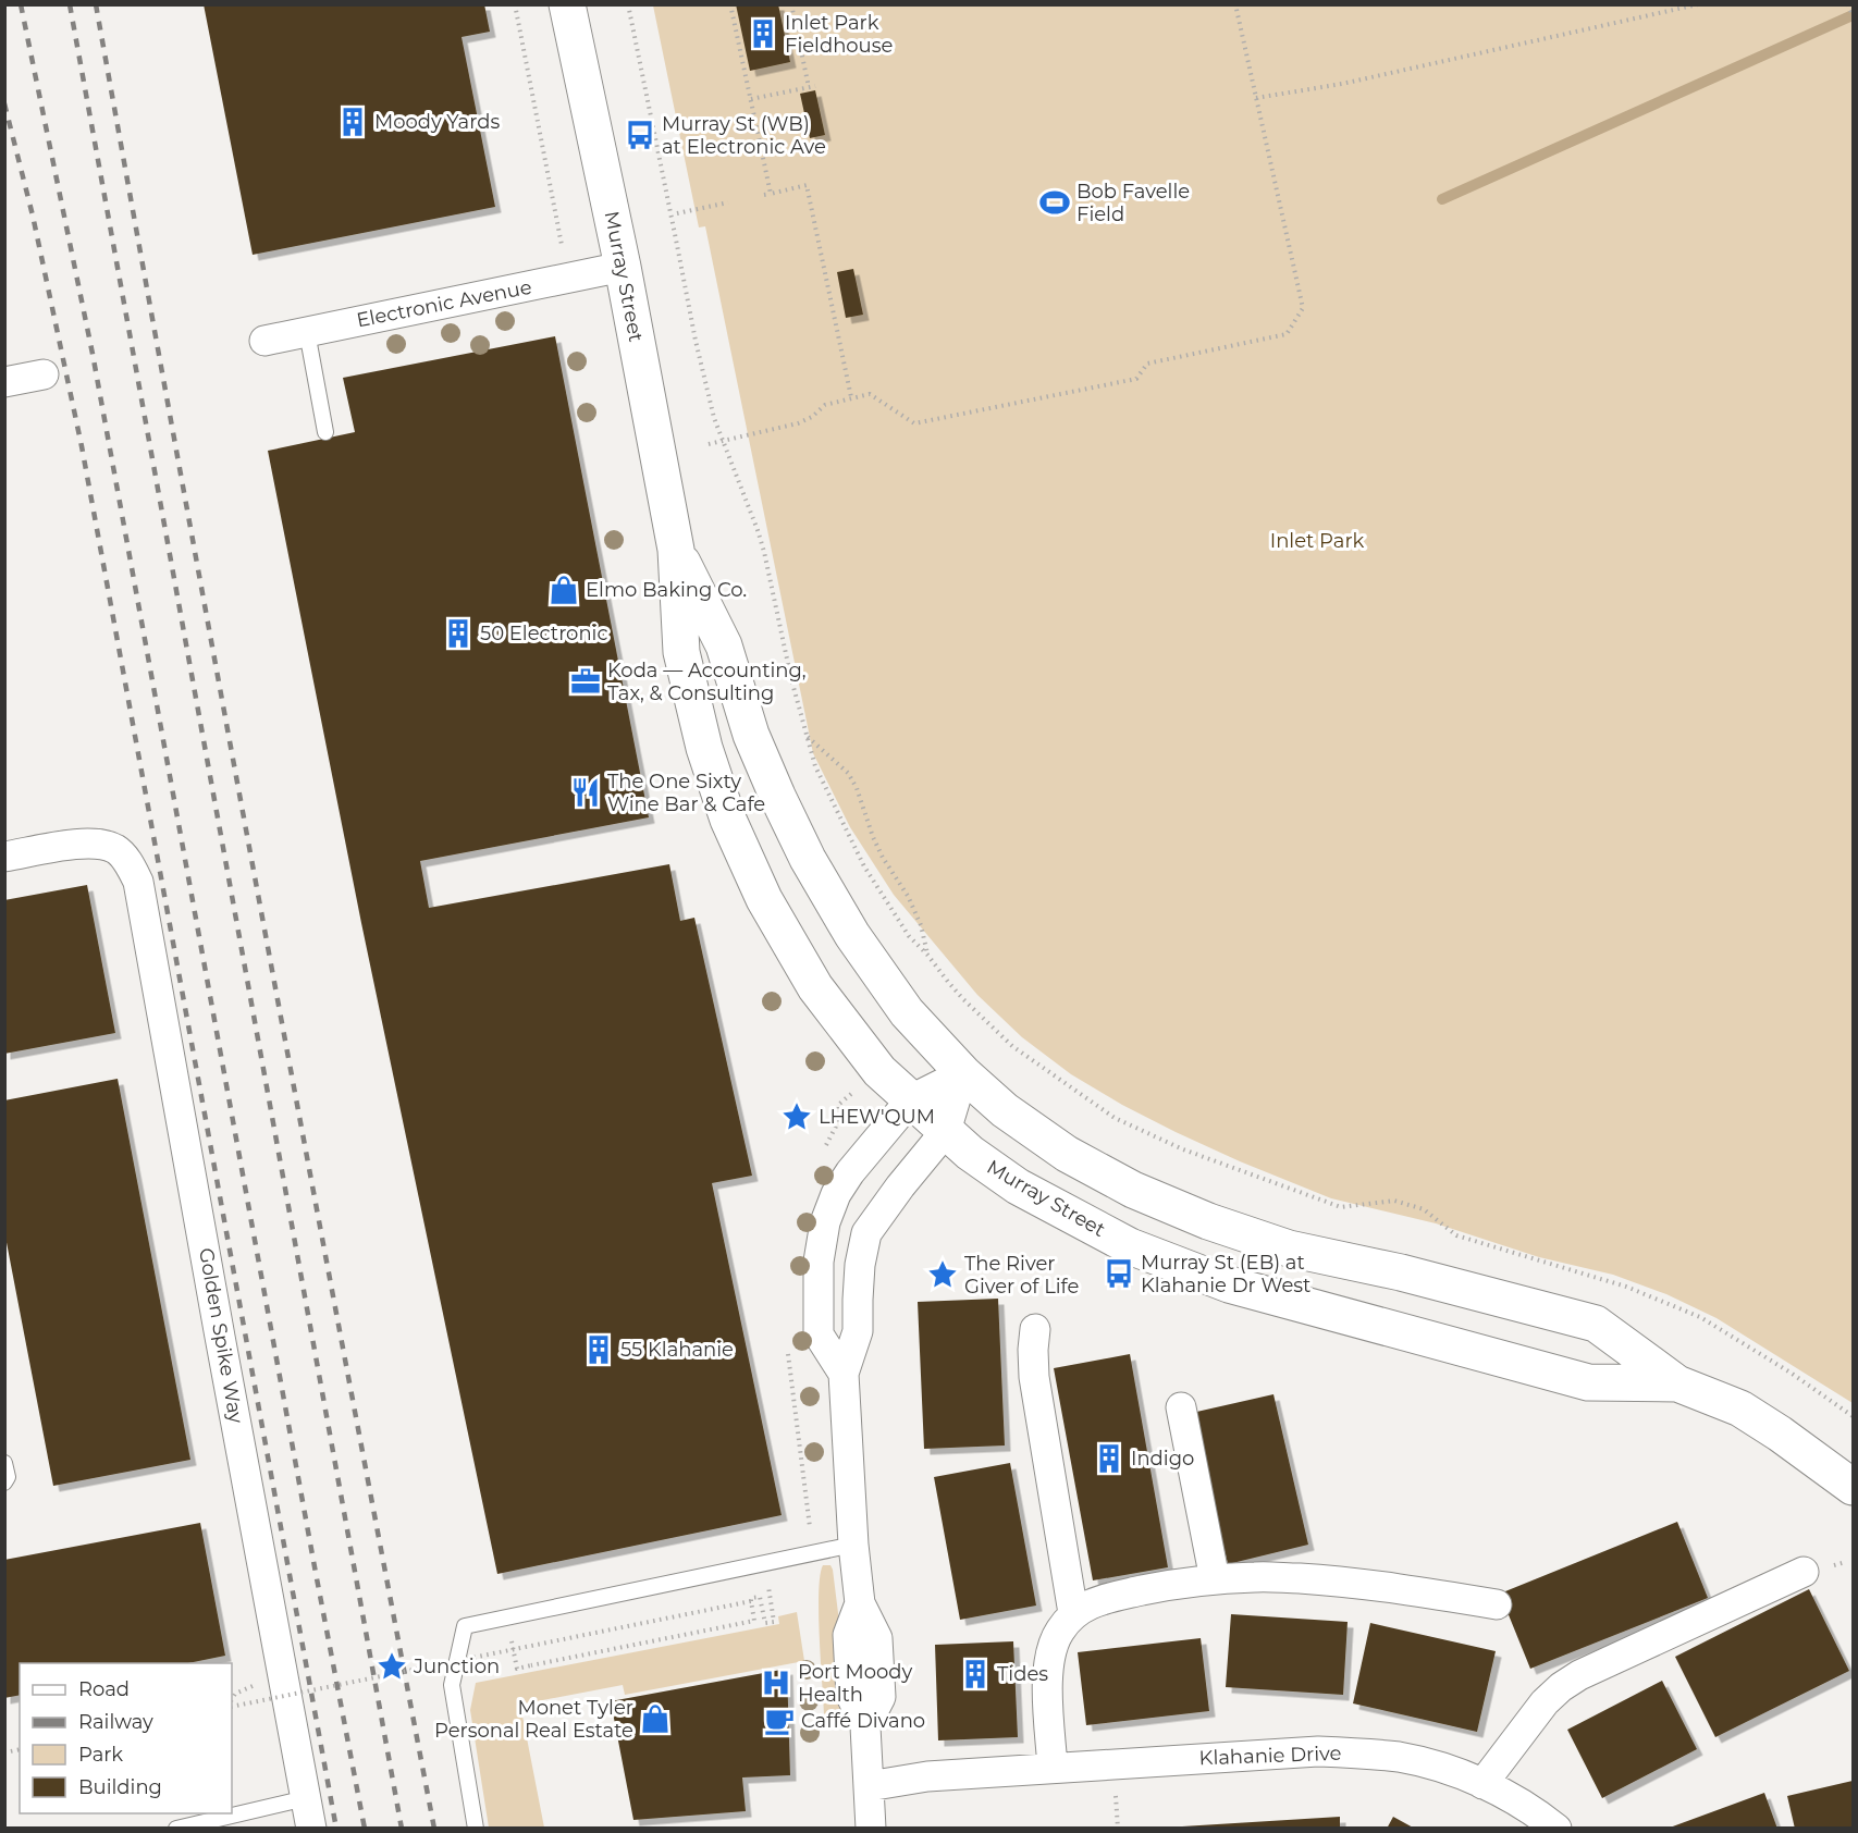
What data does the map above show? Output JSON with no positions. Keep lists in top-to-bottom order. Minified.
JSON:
{"streets":{"main road":["Murray Street"],"street":["Electronic Avenue","Golden Spike Way","Klahanie Drive"]},"crossings":[["Murray Street","Electronic Avenue"]],"parks":["Inlet Park"],"places":{"building":["Inlet Park Fieldhouse","Moody Yards","50 Electronic","55 Klahanie","Indigo","Tides"],"bus stop":["Murray St (WB) at Electronic Ave","Murray St (EB) at Klahanie Dr West"],"sports":["Bob Favelle Field"],"shop":["Elmo Baking Co.","Monet Tyler Personal Real Estate"],"office":["Koda — Accounting, Tax, & Consulting"],"restaurant":["The One Sixty Wine Bar & Cafe"],"place":["LHEW'QUM","The River Giver of Life","Junction"],"hospital":["Port Moody Health"],"cafe":["Caffé Divano"]},"legend":["Road","Railway","Park","Building"]}
